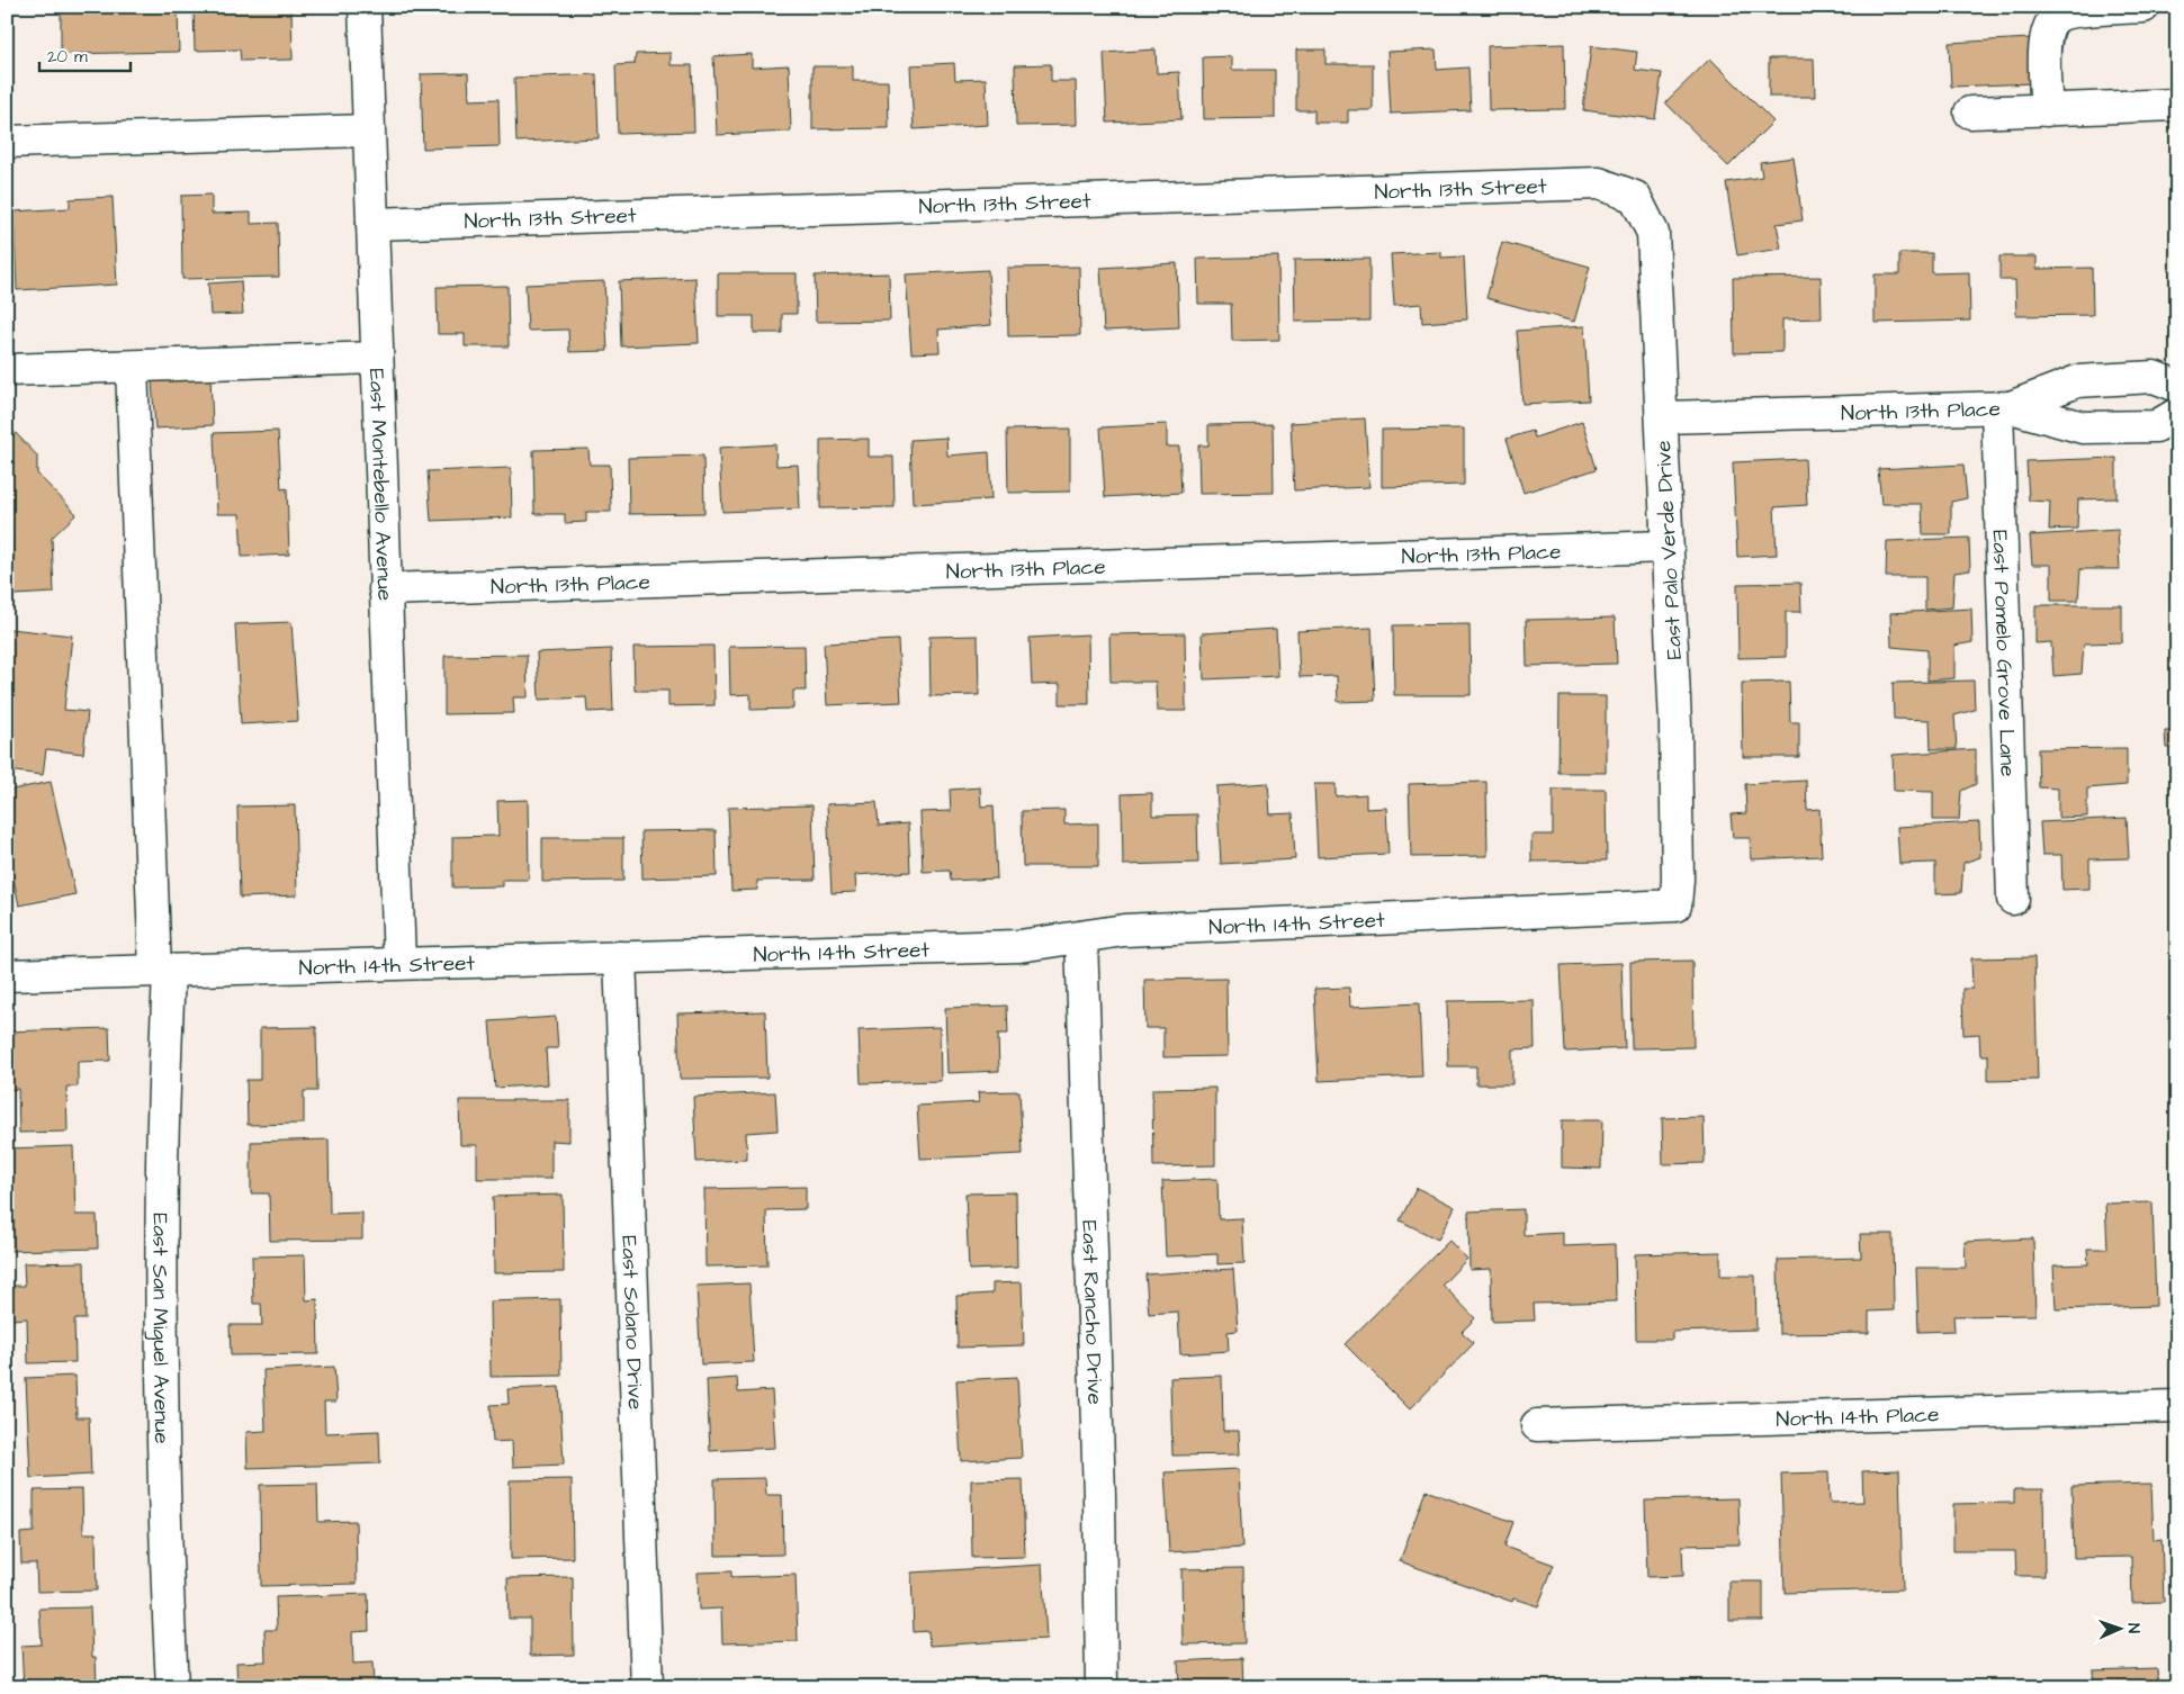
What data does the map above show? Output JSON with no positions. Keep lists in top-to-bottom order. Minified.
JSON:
{"streets":{"street":["North 13th Street","North 13th Place","East Montebello Avenue","East Palo Verde Drive","East Pomelo Grove Lane","North 14th Street","East Rancho Drive","East Solano Drive","East San Miguel Avenue","North 14th Place"]},"crossings":[["North 13th Street","East Montebello Avenue"],["North 13th Street","East Palo Verde Drive"],["North 13th Place","East Montebello Avenue"],["North 13th Place","East Palo Verde Drive"],["North 13th Place","East Pomelo Grove Lane"],["East Montebello Avenue","North 14th Street"],["East Palo Verde Drive","North 14th Street"],["North 14th Street","East Rancho Drive"],["North 14th Street","East Solano Drive"],["North 14th Street","East San Miguel Avenue"]],"scale_bar":"20 m","north":"right"}
